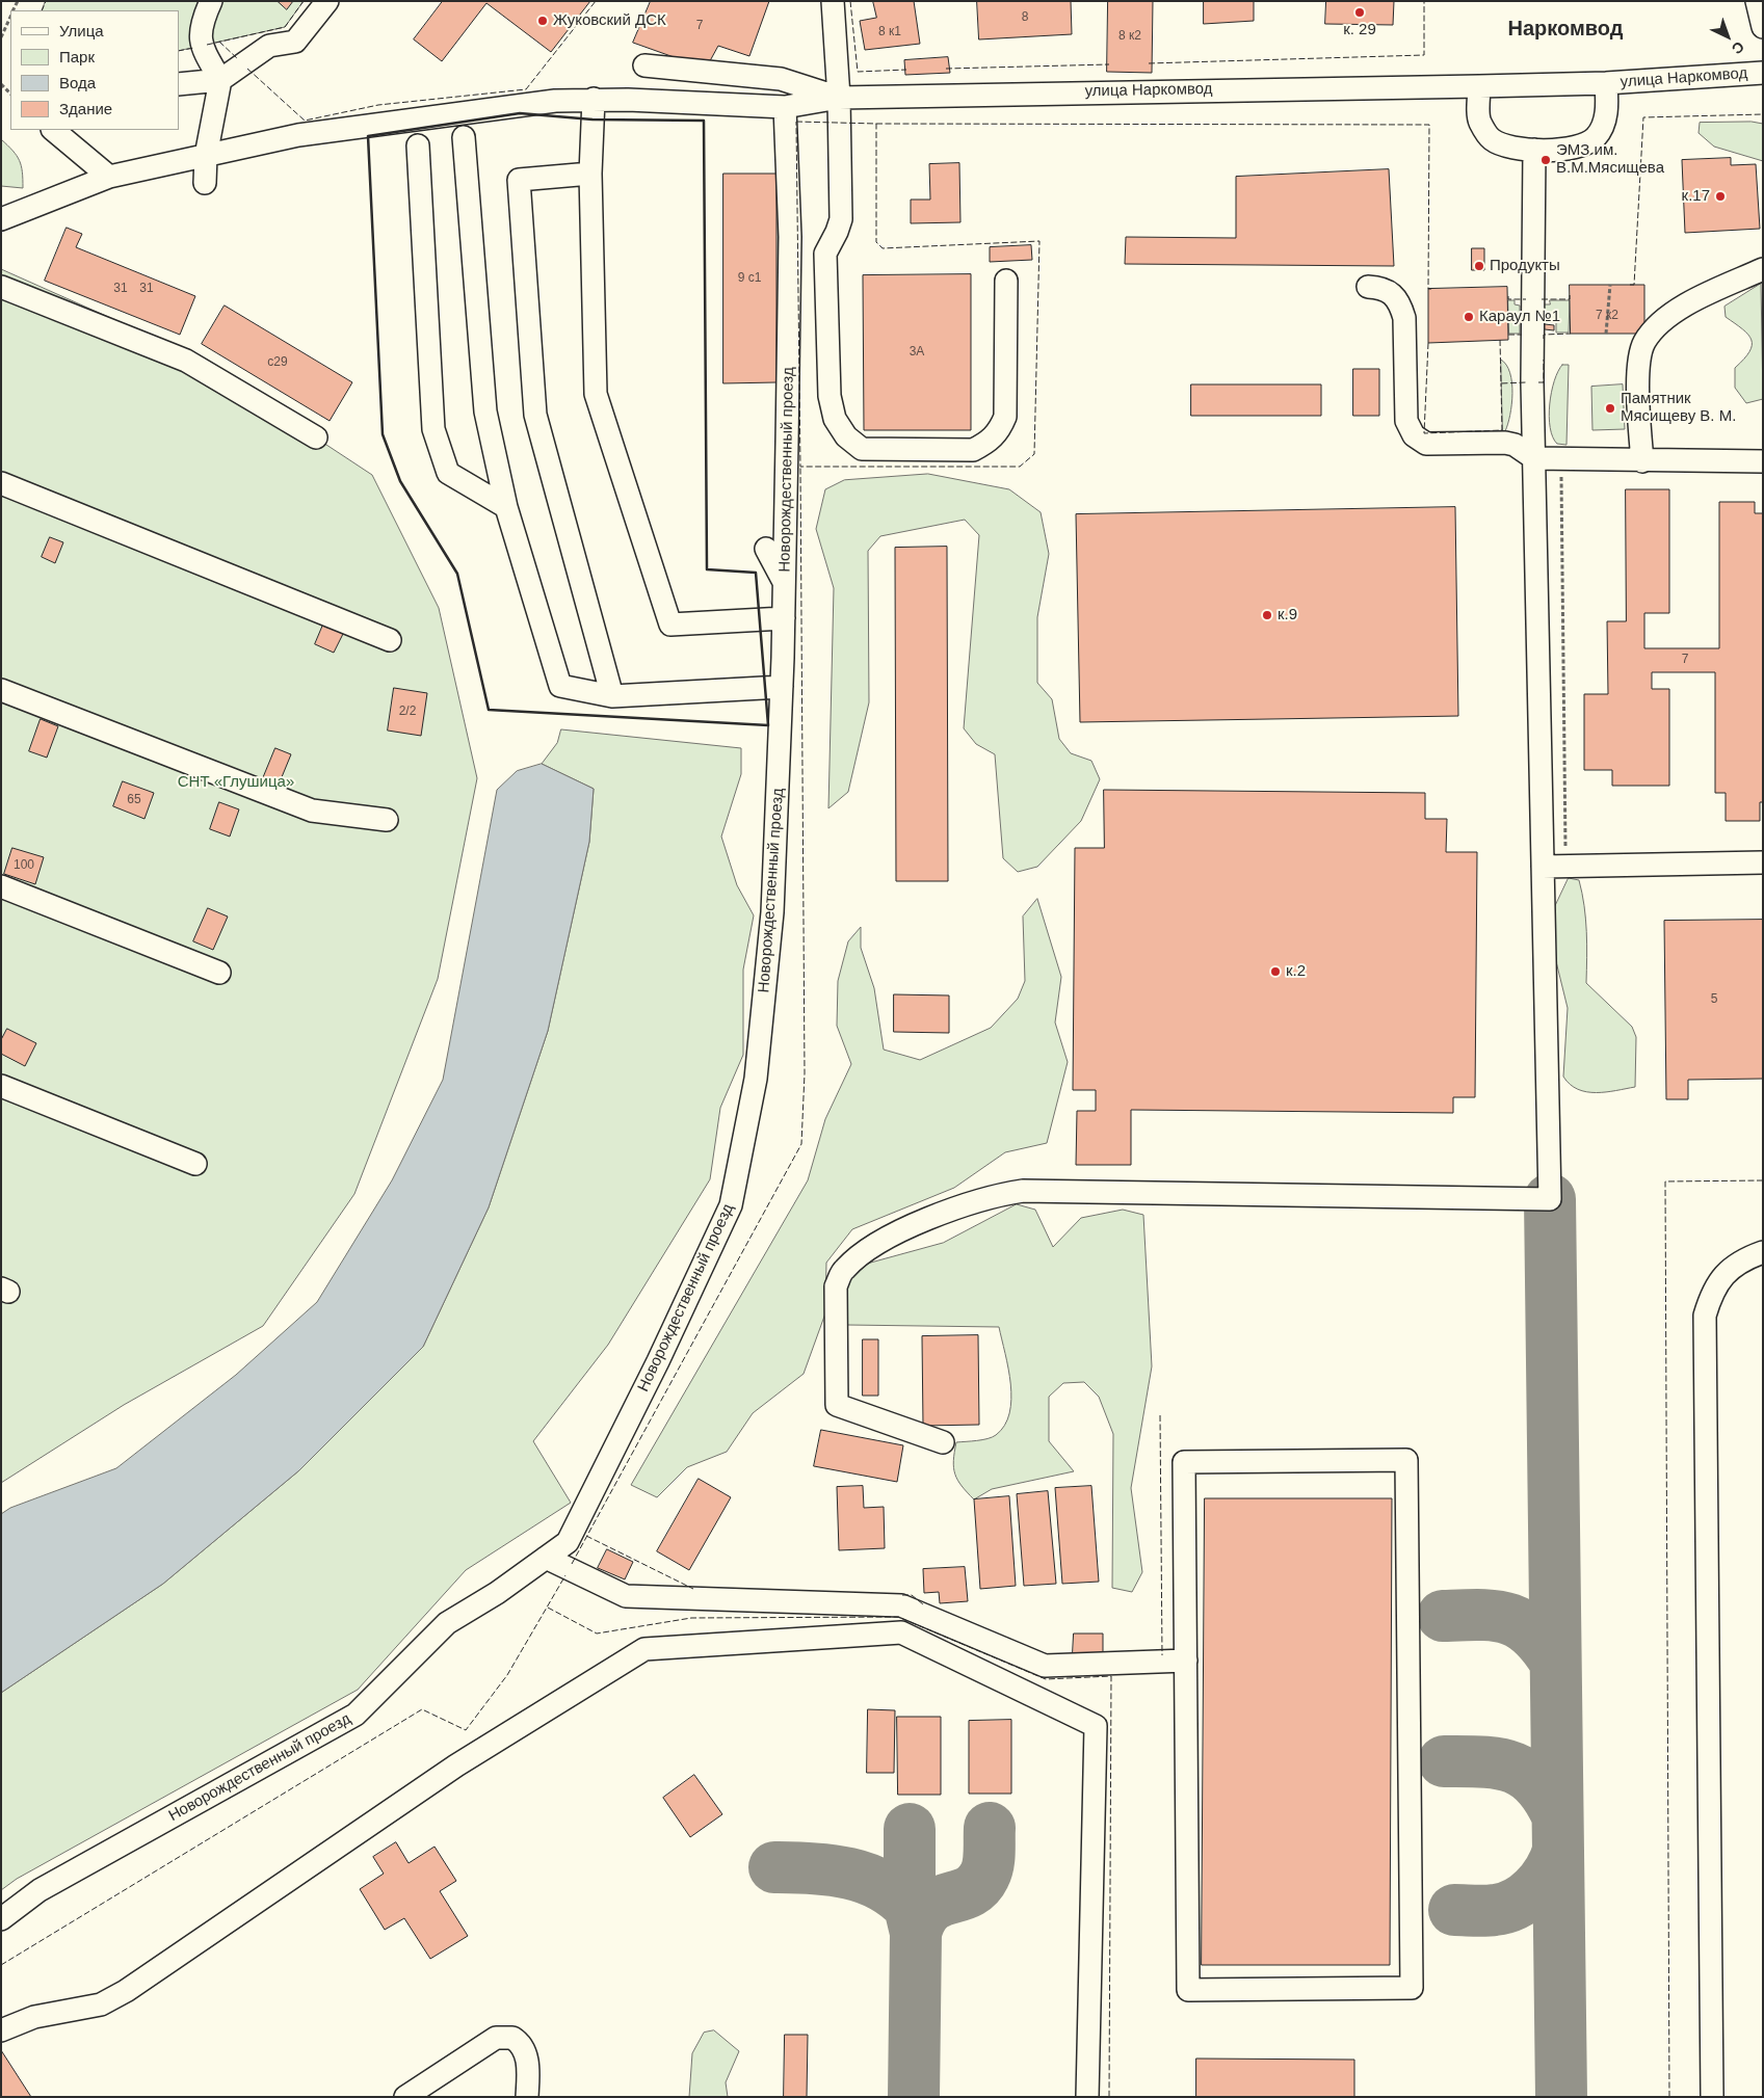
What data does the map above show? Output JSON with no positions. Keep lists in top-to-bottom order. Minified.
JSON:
{"streets":{"street":["улица Наркомвод","Новорождественный проезд"]},"districts":["Наркомвод"],"parks":["СНТ «Глушица»"],"places":["к. 29","Жуковский ДСК","ЭМЗ им. В.М.Мясищева","к.17","Продукты","Караул №1","Памятник Мясищеву В. М.","к.9","к.2"],"house_numbers":["8","7","8 к1","8 к2","9 с1","31","31","7 к2","3А","с29","7","2/2","65","100","5"],"legend":["Улица","Парк","Вода","Здание"],"north":"bottom right"}
